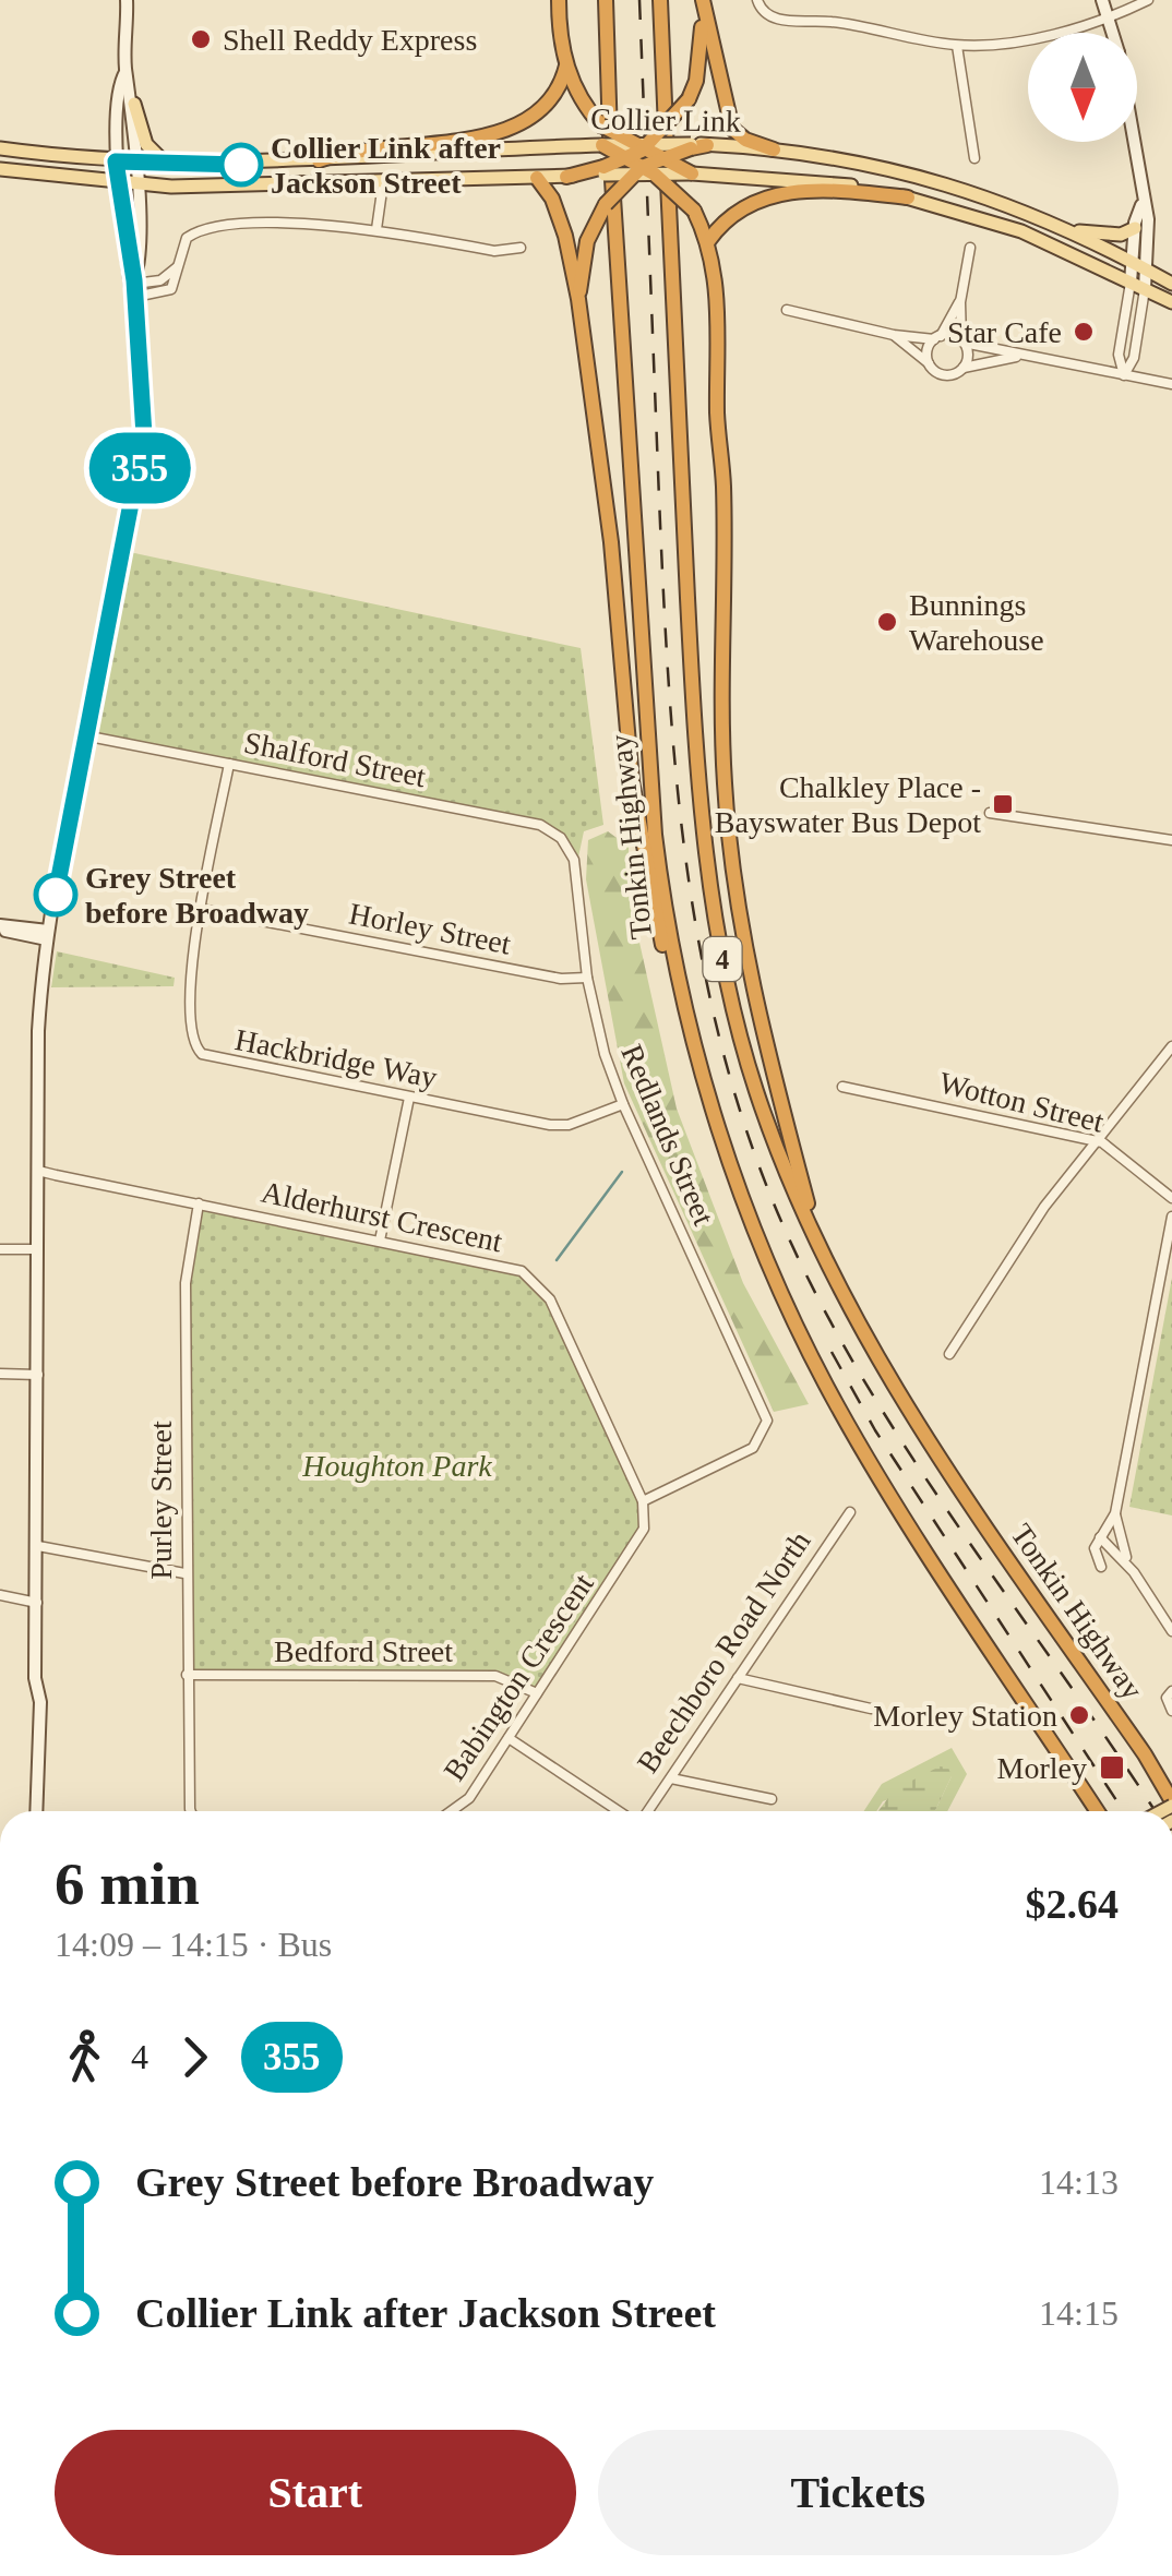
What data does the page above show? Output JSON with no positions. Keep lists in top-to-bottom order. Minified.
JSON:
{"streets":{"highway":["Tonkin Highway","4"],"main road":["Collier Link"],"street":["Shalford Street","Horley Street","Hackbridge Way","Wotton Street","Redlands Street","Alderhurst Crescent","Purley Street","Bedford Street","Beechboro Road North","Babington Crescent"]},"crossings":[["Shalford Street","Hackbridge Way"],["Shalford Street","Redlands Street"],["Horley Street","Hackbridge Way"],["Horley Street","Redlands Street"],["Hackbridge Way","Redlands Street"],["Redlands Street","Alderhurst Crescent"],["Redlands Street","Babington Crescent"],["Alderhurst Crescent","Purley Street"],["Alderhurst Crescent","Babington Crescent"],["Purley Street","Bedford Street"],["Purley Street","Babington Crescent"],["Bedford Street","Babington Crescent"]],"parks":["Houghton Park"],"places":{"other":["Shell Reddy Express","Collier Link after Jackson Street","Star Cafe","Bunnings Warehouse","Grey Street before Broadway","Morley Station"],"transit":["Chalkley Place - Bayswater Bus Depot","Morley"]},"lines":["bus line 355"],"north":"bottom","page":{"on_map":"355","heading":["6 min","14:09 – 14:15 · Bus","$2.64"],"legs":["4","355"],"list":[{"name":"Grey Street before Broadway","value":"14:13"},{"name":"Collier Link after Jackson Street","value":"14:15"}],"buttons":["Start","Tickets"]}}
